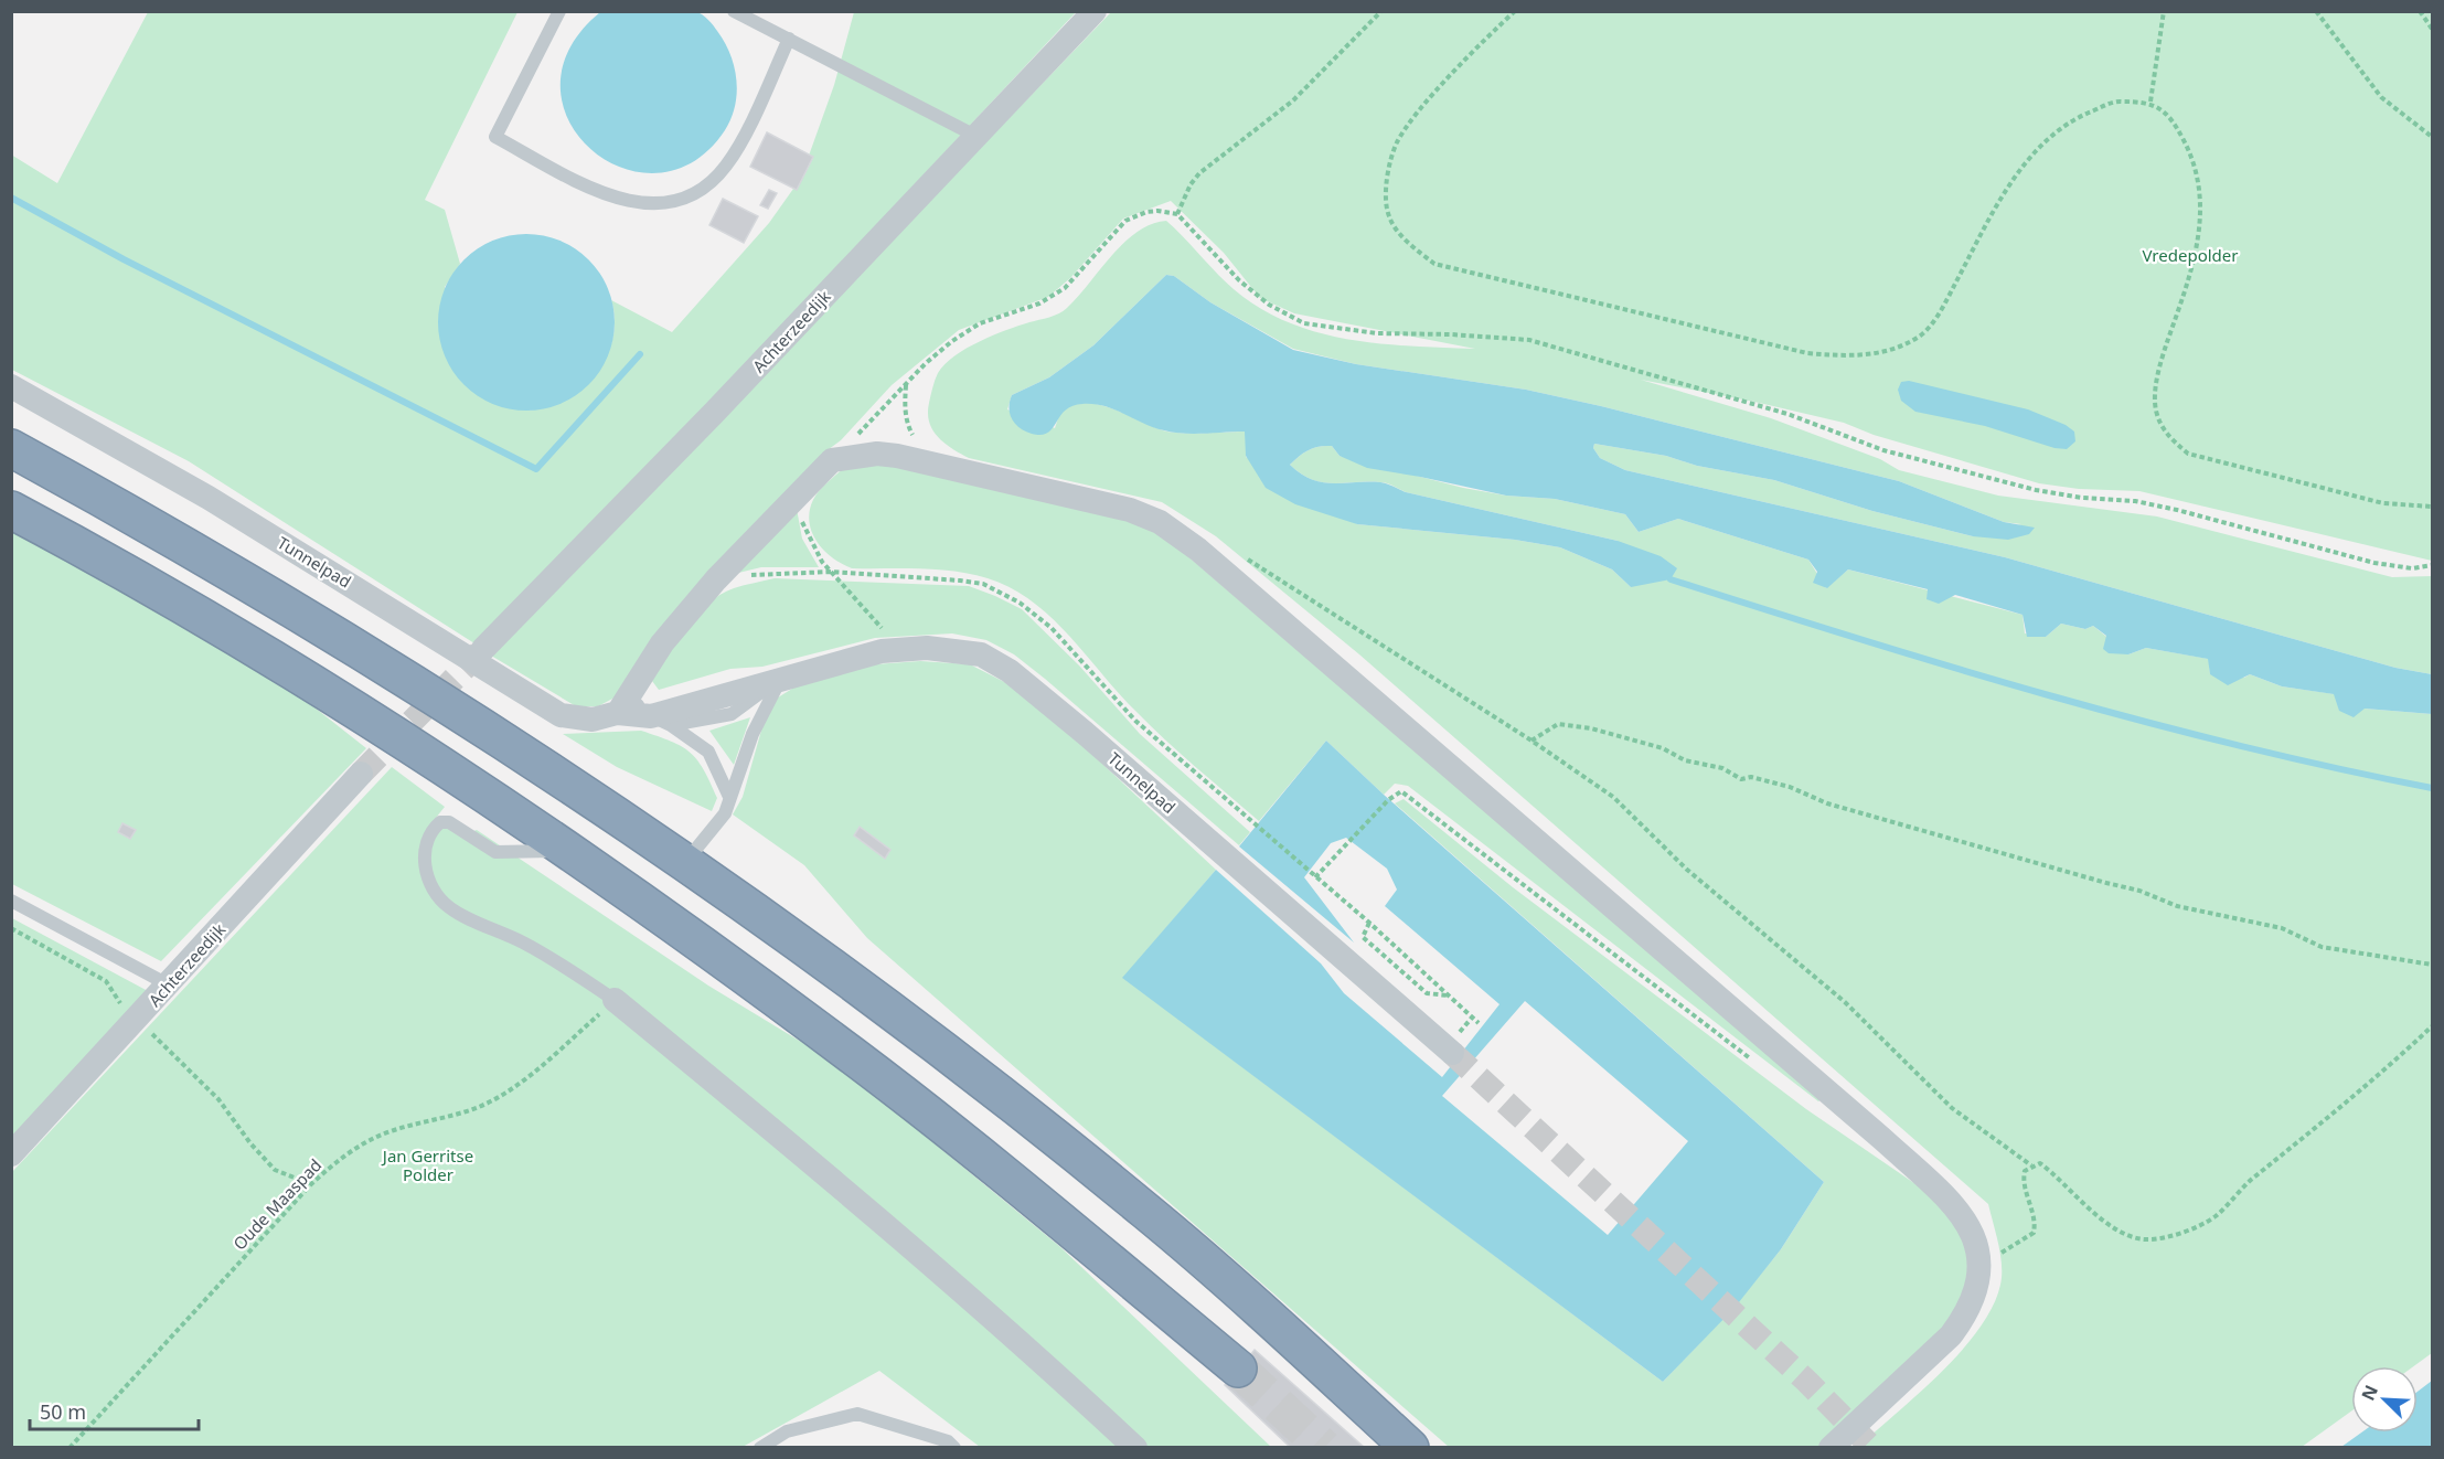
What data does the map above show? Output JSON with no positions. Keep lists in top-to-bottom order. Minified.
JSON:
{"streets":{"street":["Achterzeedijk","Tunnelpad"],"path":["Oude Maaspad"]},"parks":["Vredepolder","Jan Gerritse Polder"],"scale_bar":"50 m","north":"top left"}
